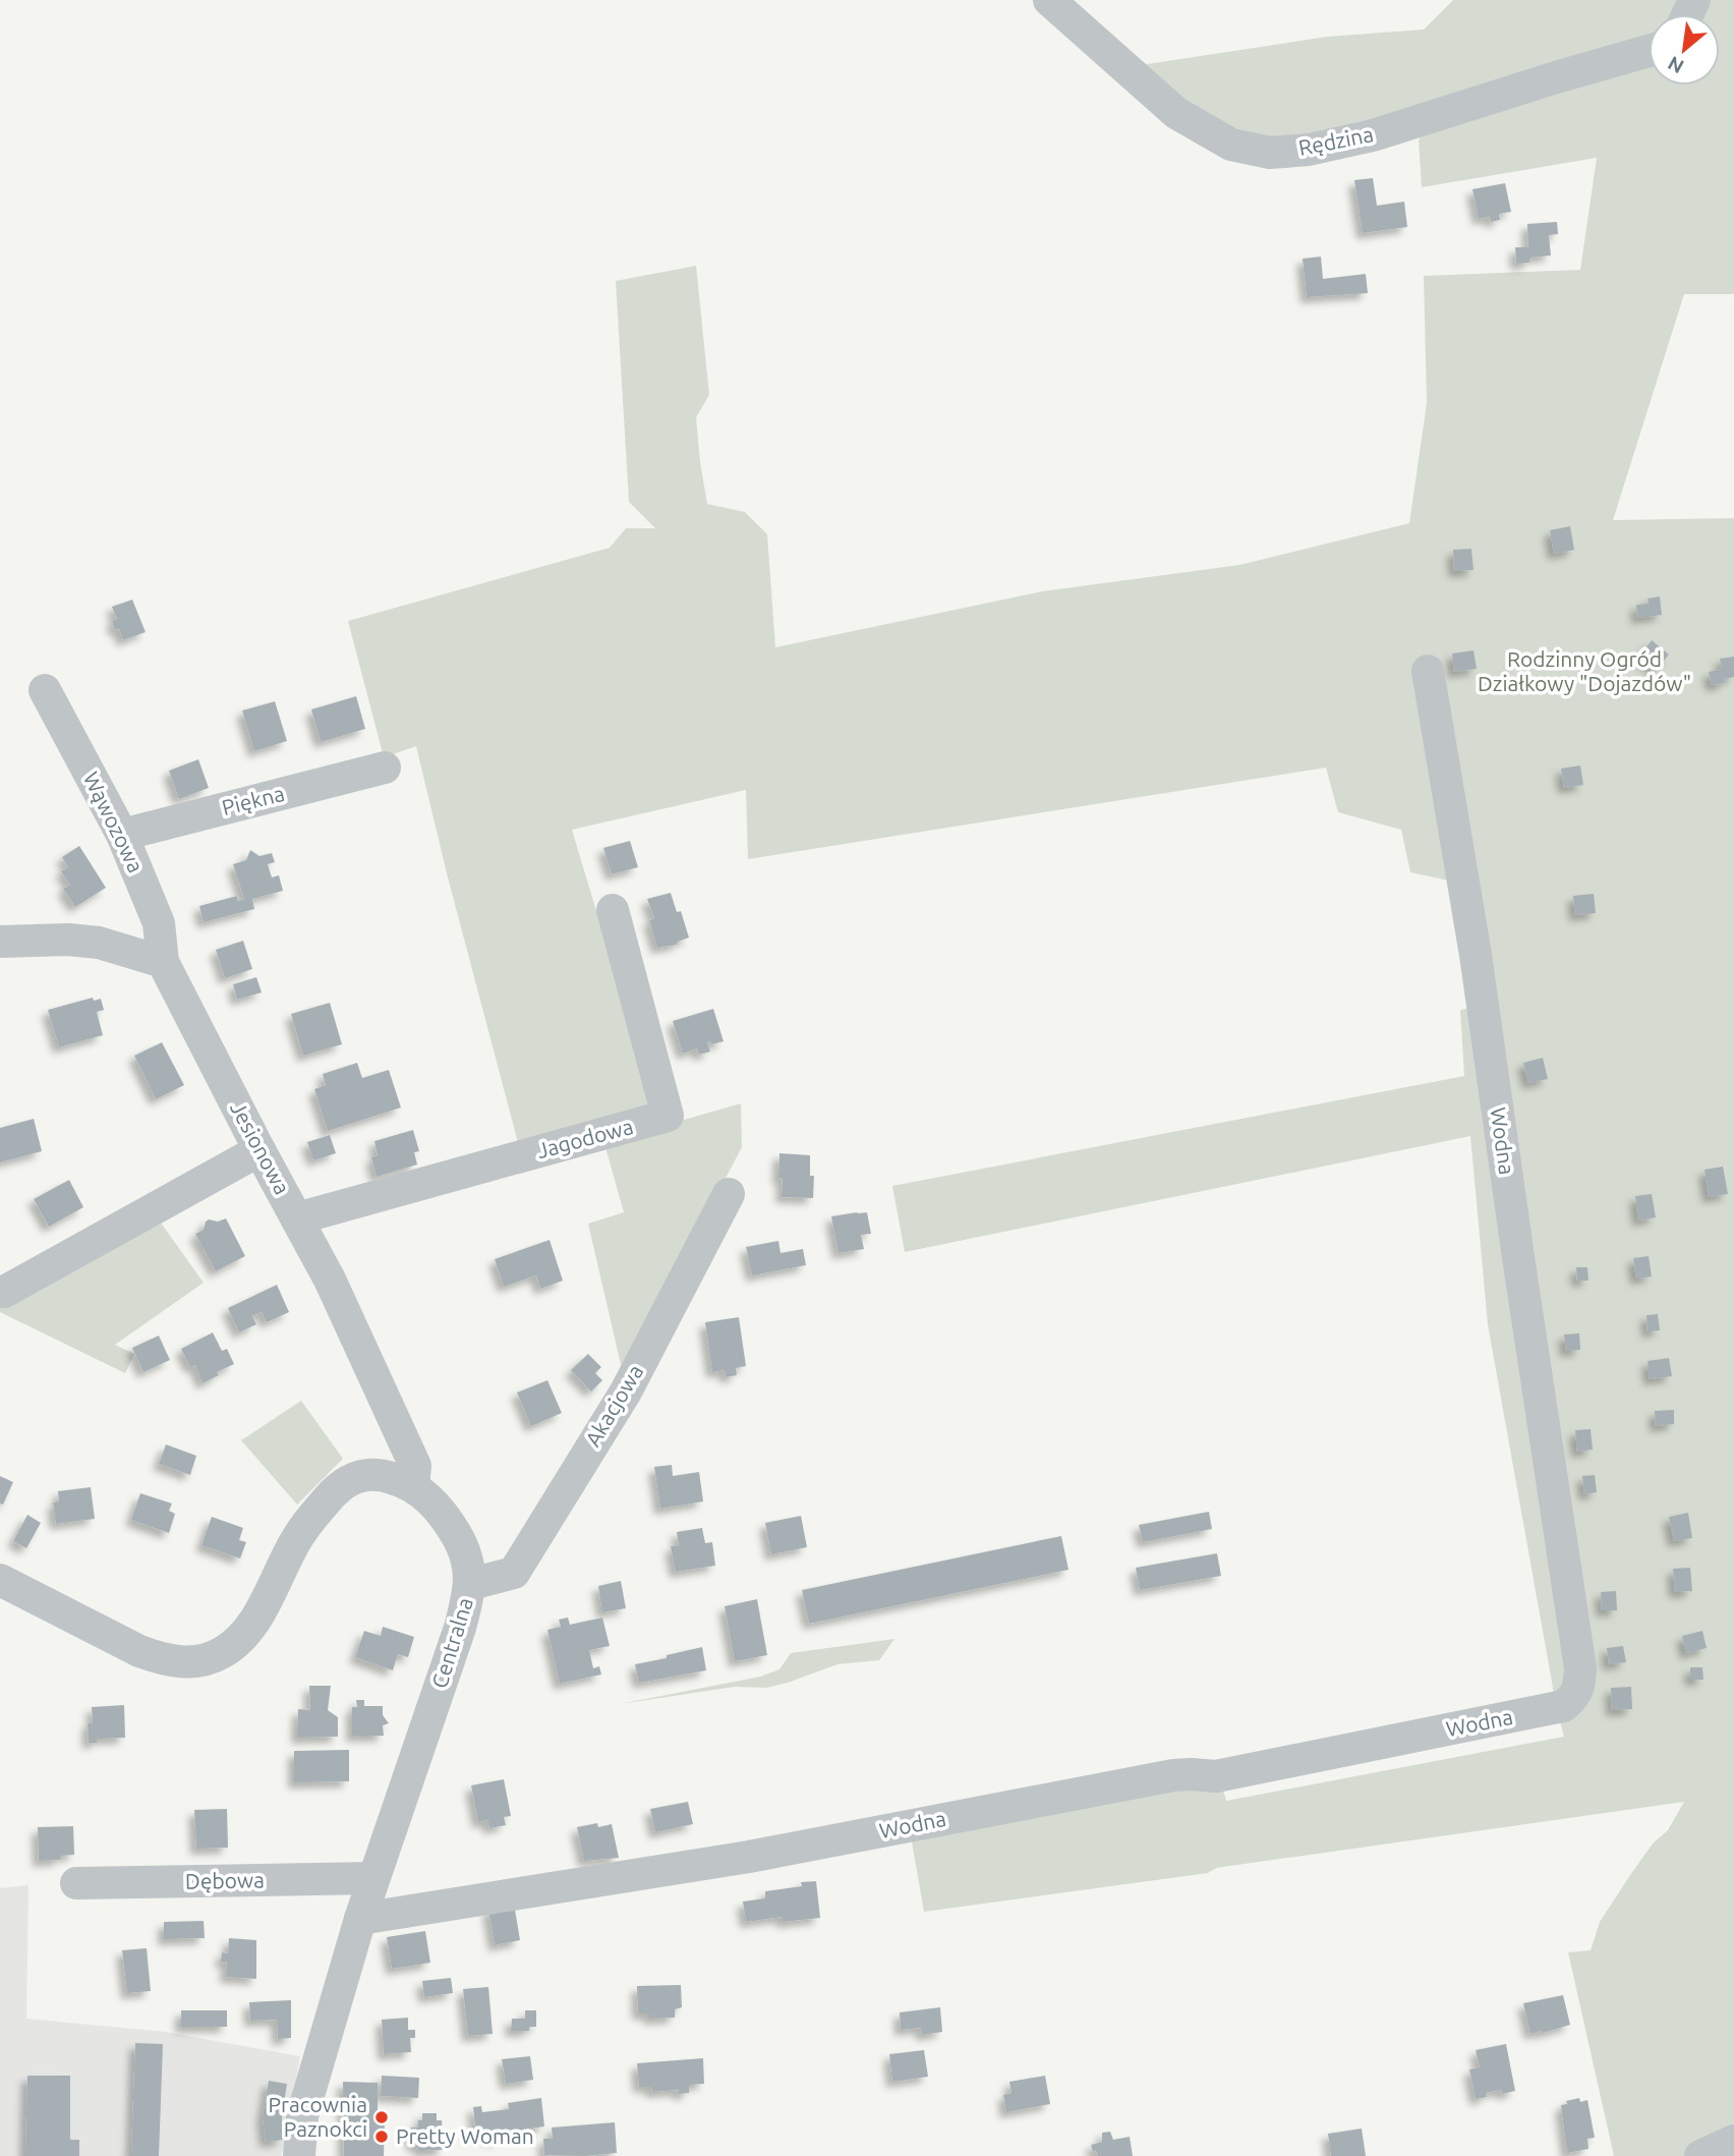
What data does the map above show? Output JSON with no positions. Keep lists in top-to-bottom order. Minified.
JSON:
{"streets":{"street":["Rędzina","Piękna","Wąwozowa","Jagodowa","Wodna","Jesionowa","Akacjowa","Centralna","Dębowa"]},"crossings":[["Piękna","Wąwozowa"],["Wąwozowa","Jesionowa"],["Jagodowa","Jesionowa"],["Wodna","Centralna"],["Jesionowa","Centralna"],["Akacjowa","Centralna"],["Centralna","Dębowa"]],"parks":["Rodzinny Ogród Działkowy \"Dojazdów\""],"places":["Pracownia Paznokci","Pretty Woman"],"north":"bottom left"}
